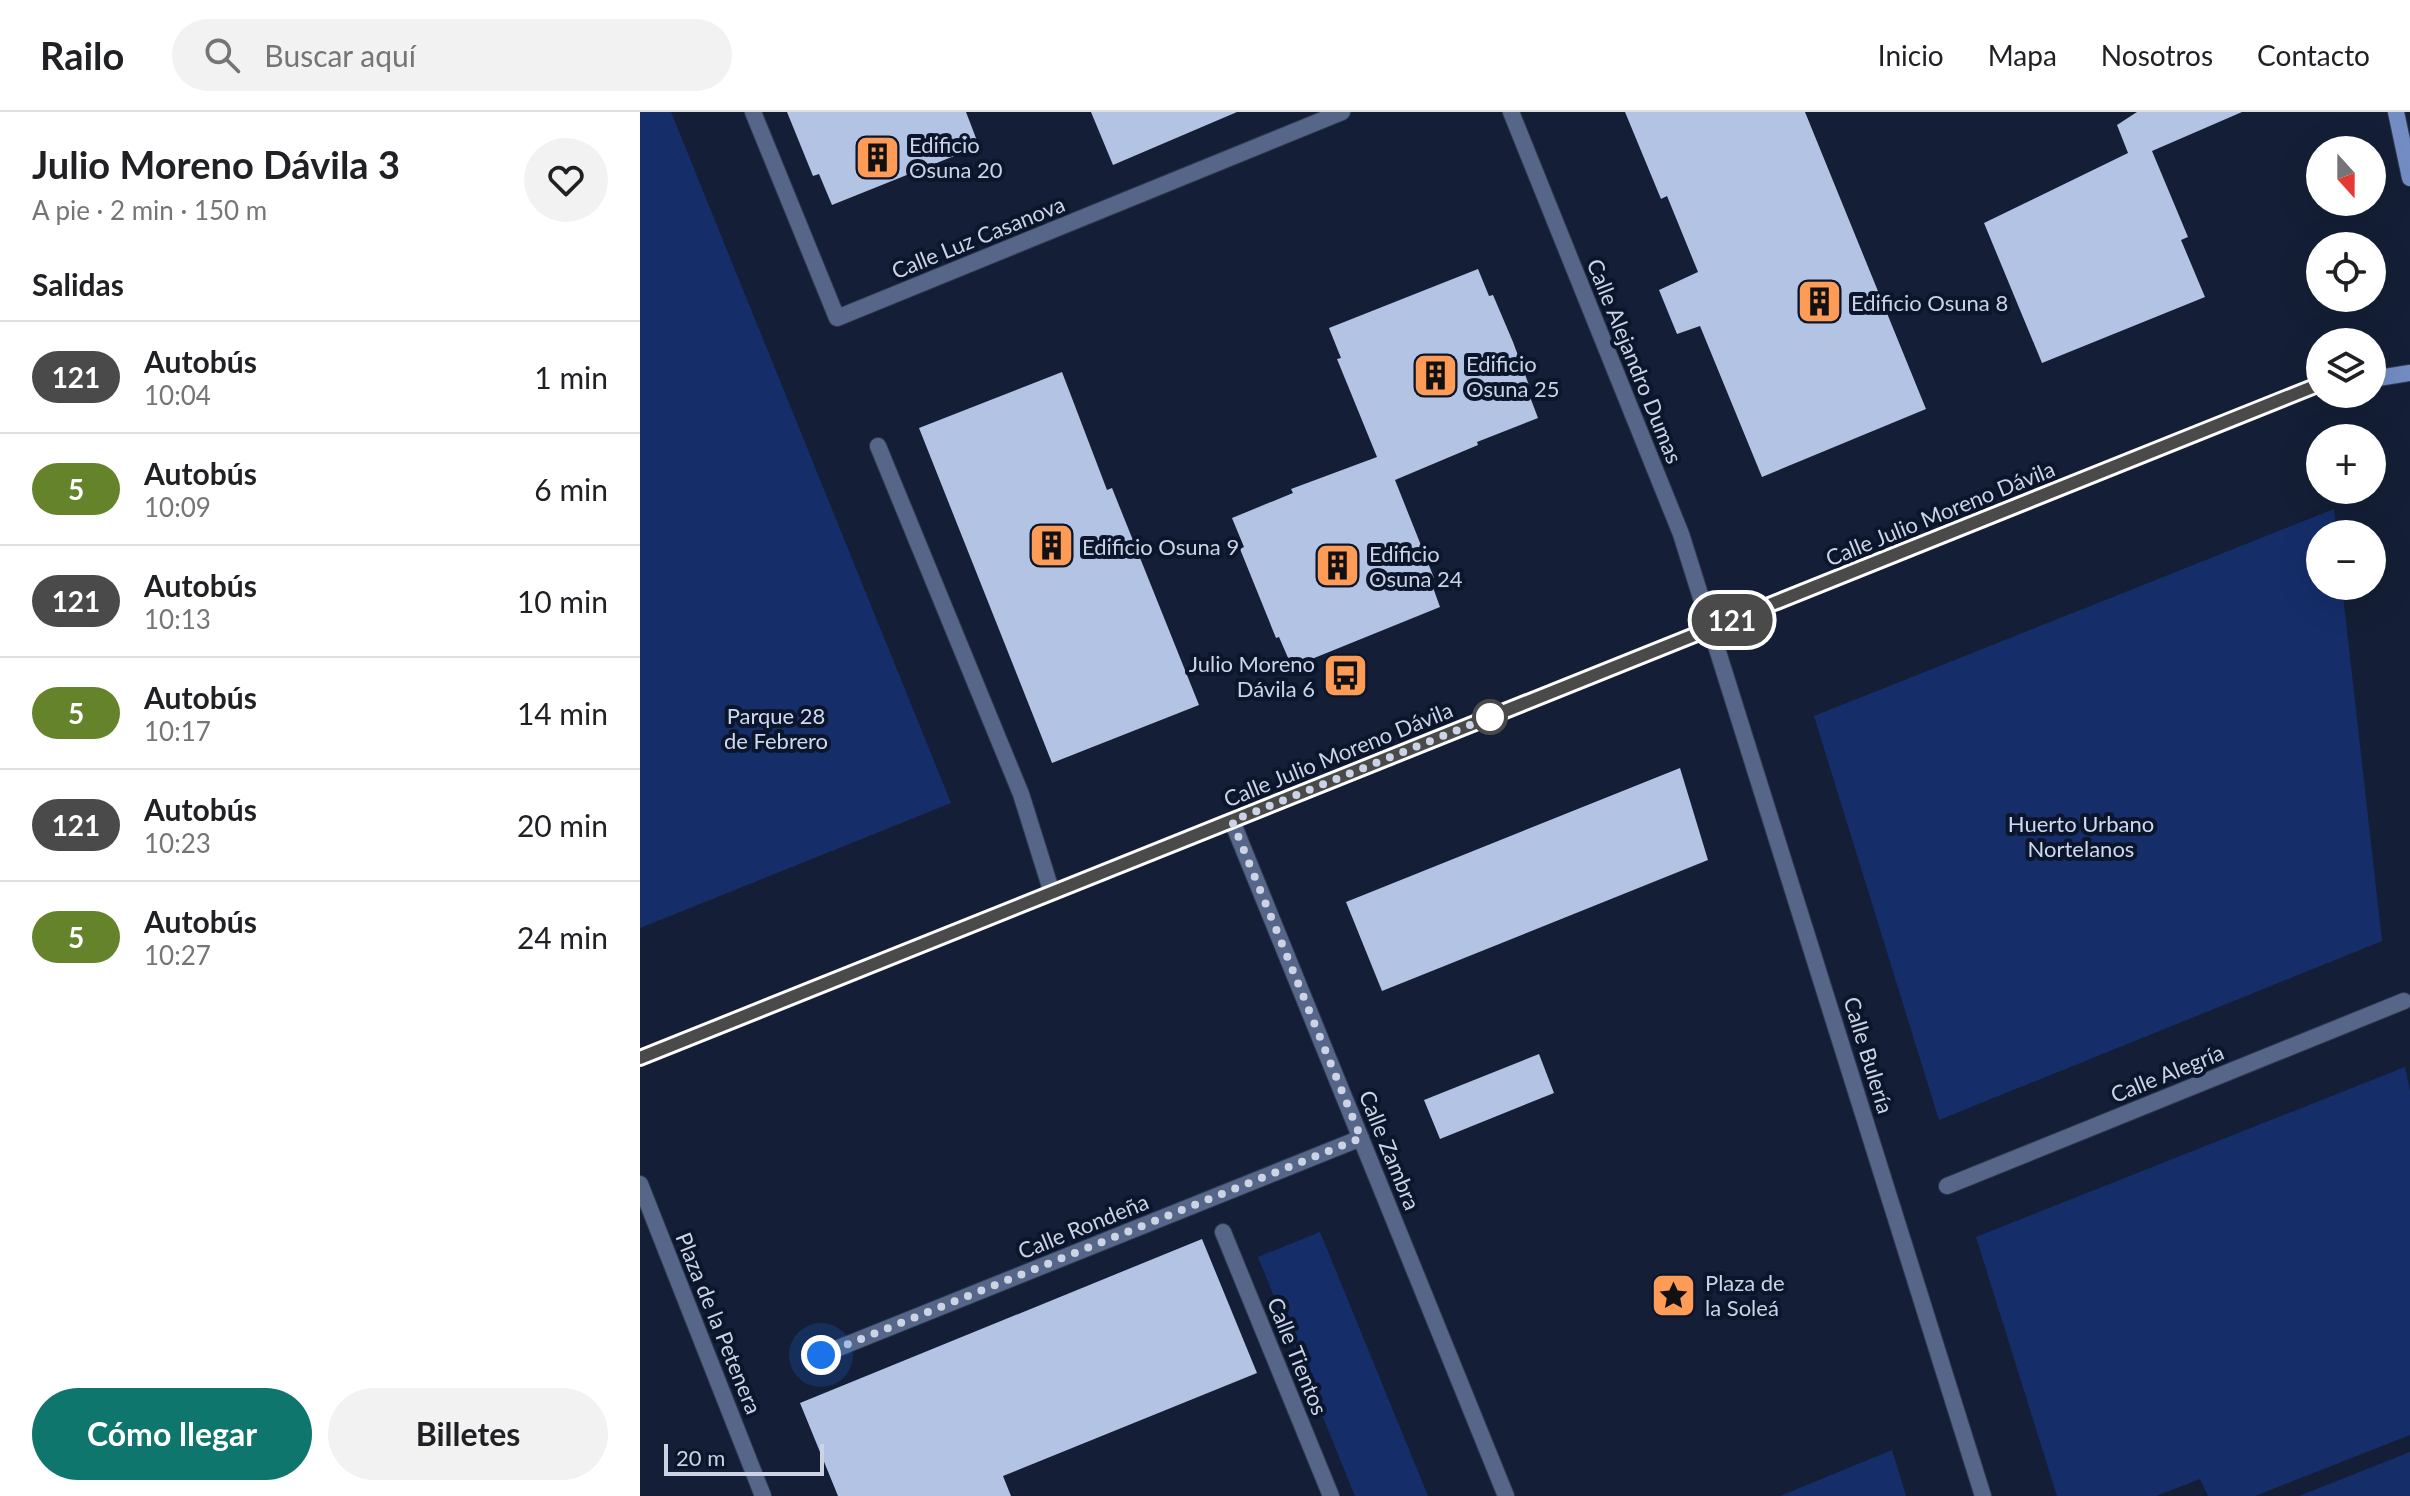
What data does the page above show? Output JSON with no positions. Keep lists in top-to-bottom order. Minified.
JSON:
{"streets":{"main road":["Calle Julio Moreno Dávila"],"street":["Calle Luz Casanova","Calle Alejandro Dumas","Calle Bulería","Calle Alegría","Calle Zambra","Calle Rondeña","Plaza de la Petenera","Calle Tientos"]},"crossings":[["Calle Alejandro Dumas","Calle Julio Moreno Dávila"],["Calle Alejandro Dumas","Calle Bulería"],["Calle Julio Moreno Dávila","Calle Bulería"],["Calle Julio Moreno Dávila","Calle Zambra"],["Calle Zambra","Calle Rondeña"]],"parks":["Parque 28 de Febrero","Huerto Urbano Nortelanos"],"places":{"building":["Edificio Osuna 20","Edificio Osuna 8","Edificio Osuna 25","Edificio Osuna 9","Edificio Osuna 24"],"bus stop":["Julio Moreno Dávila 6"],"place":["Plaza de la Soleá"]},"lines":["bus line 121"],"scale_bar":"20 m","north":"bottom","page":{"header":"Railo","search":"Buscar aquí","nav":["Inicio","Mapa","Nosotros","Contacto"],"heading":[["Julio Moreno Dávila 3","A pie · 2 min · 150 m"],"Salidas"],"on_map":"121","map_buttons":["+","−"],"list":[{"mark":"121","name":"Autobús","note":"10:04","value":"1 min"},{"mark":"5","name":"Autobús","note":"10:09","value":"6 min"},{"mark":"121","name":"Autobús","note":"10:13","value":"10 min"},{"mark":"5","name":"Autobús","note":"10:17","value":"14 min"},{"mark":"121","name":"Autobús","note":"10:23","value":"20 min"},{"mark":"5","name":"Autobús","note":"10:27","value":"24 min"}],"buttons":["Cómo llegar","Billetes"],"scale":"20 m"}}
